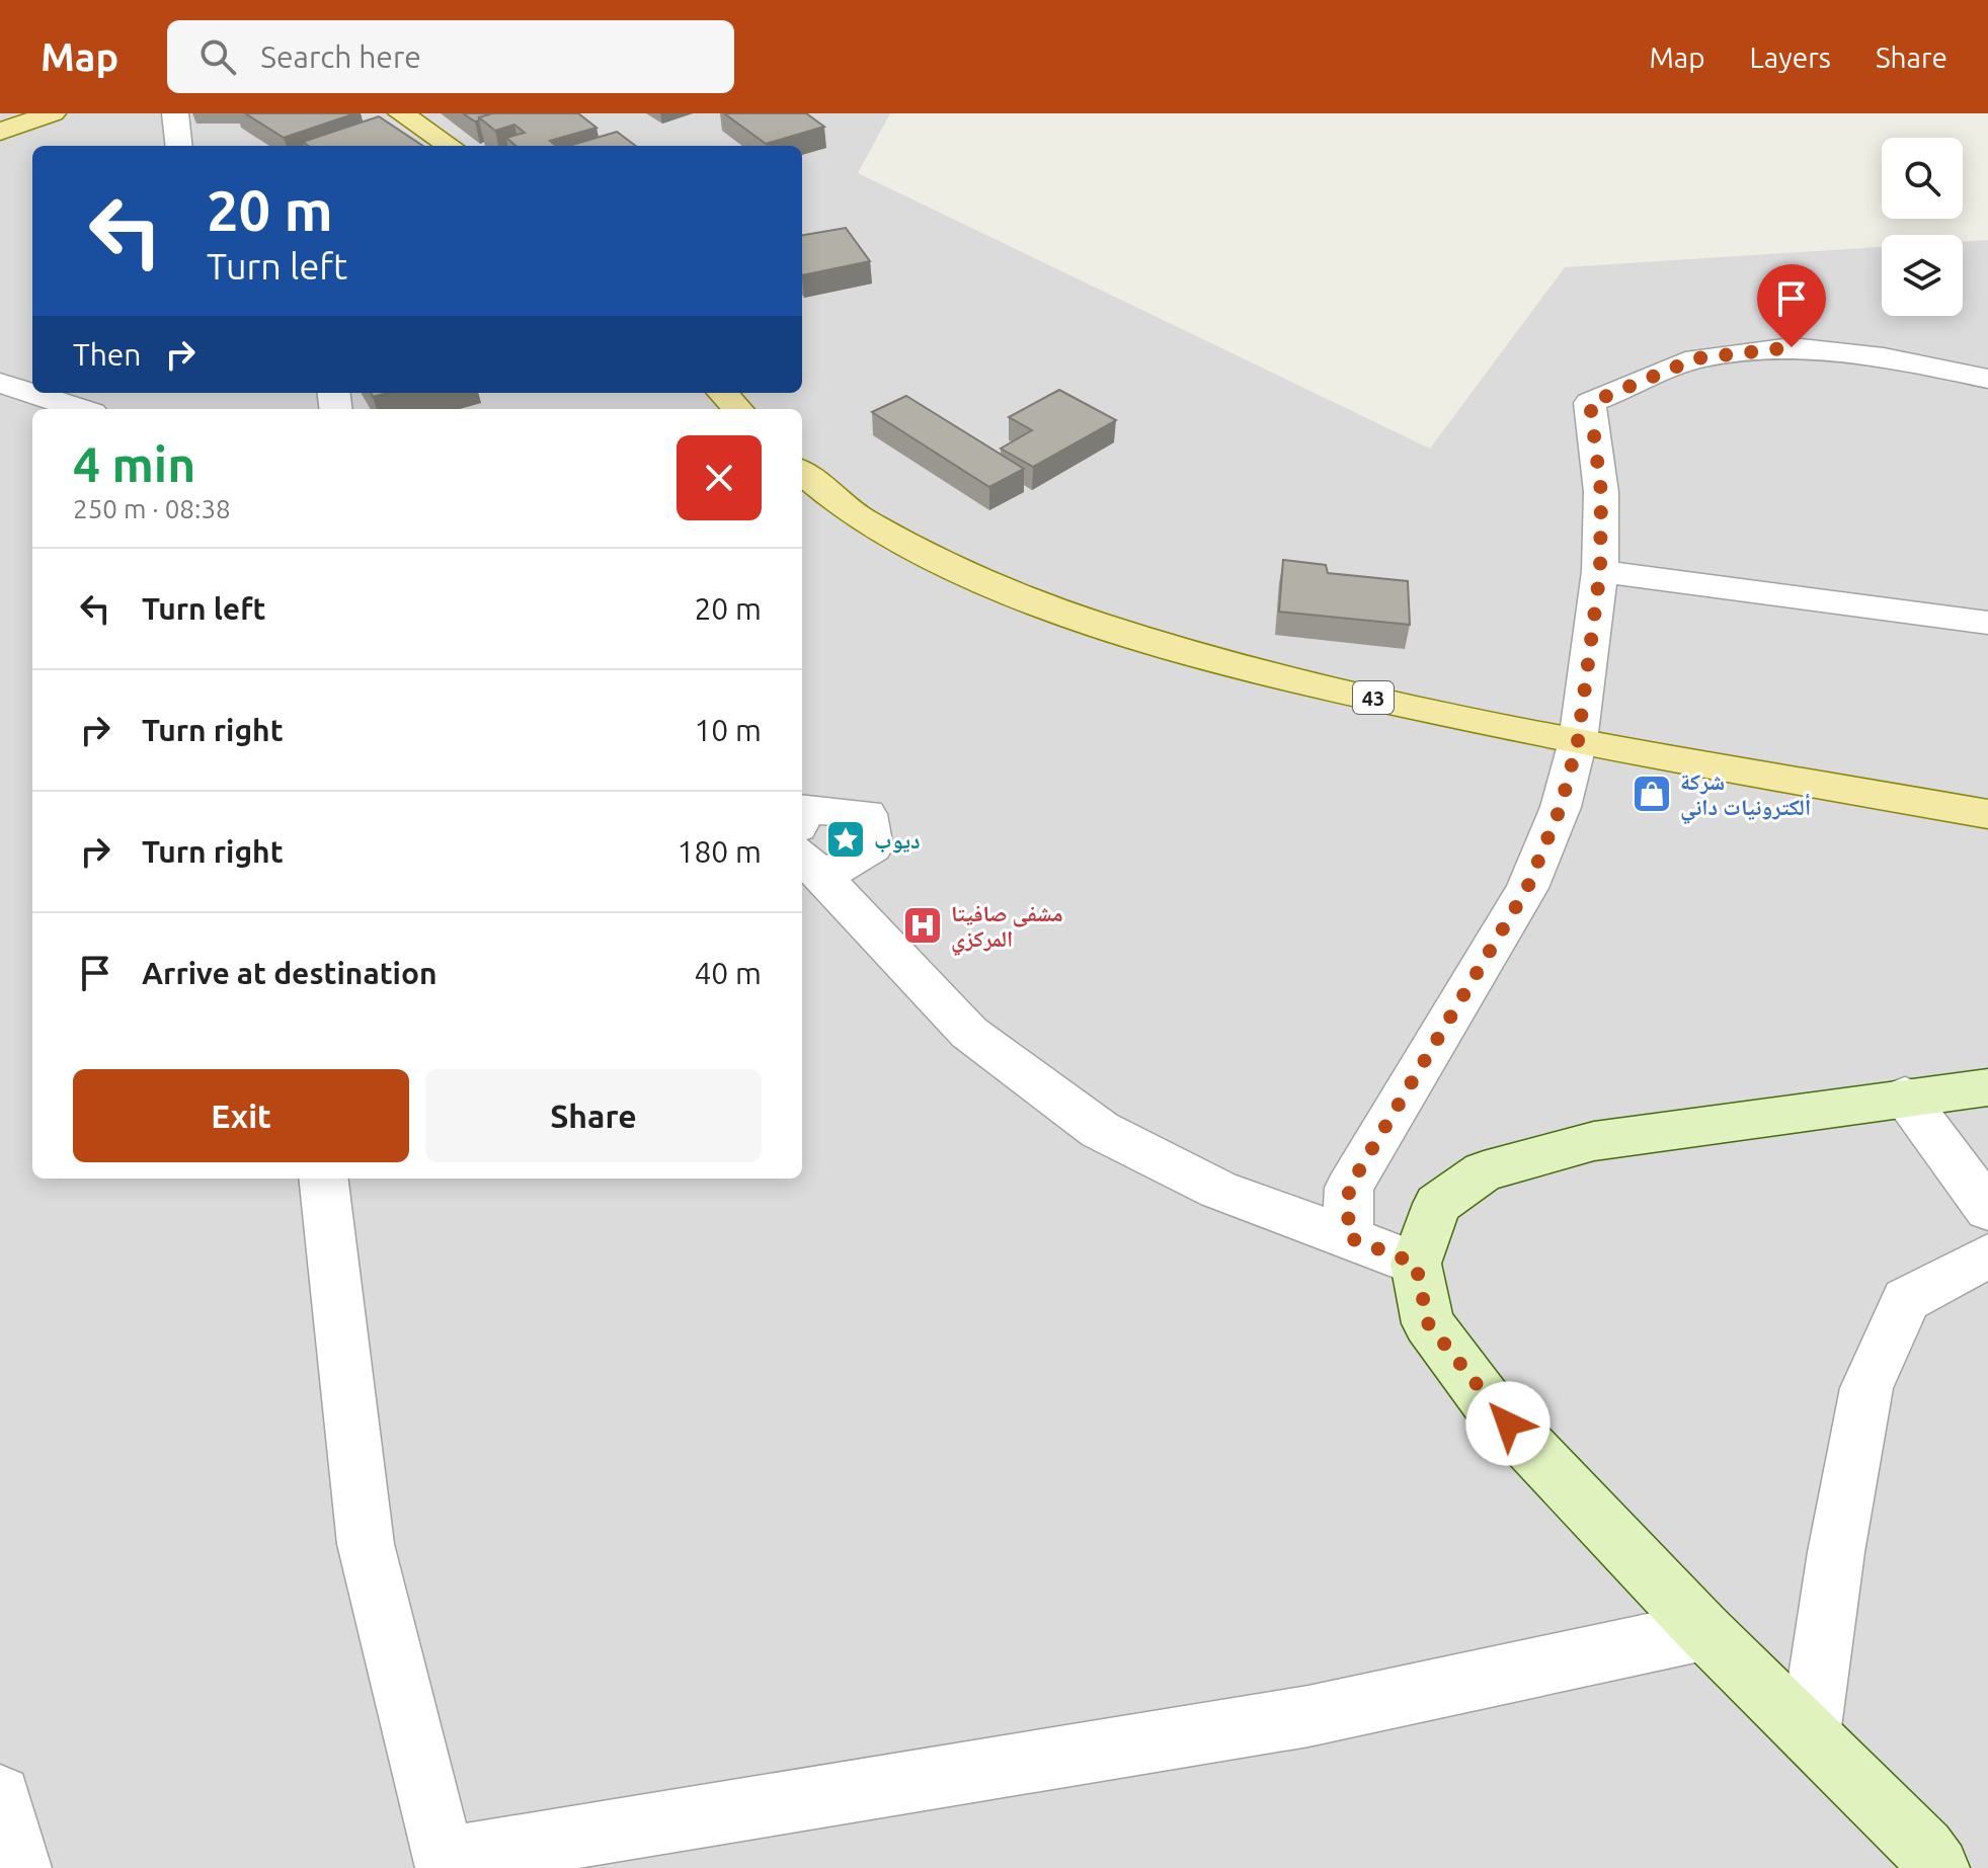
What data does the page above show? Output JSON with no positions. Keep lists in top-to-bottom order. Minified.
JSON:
{"streets":{"main road":["43"]},"places":{"shop":["شركة ألكترونيات داني"],"place":["ديوب"],"hospital":["مشفى صافيتا المركزي"]},"page":{"header":"Map","search":"Search here","nav":["Map","Layers","Share"],"turn":["20 m","Turn left"],"then":"Then","heading":["4 min","250 m · 08:38"],"list":[{"name":"Turn left","value":"20 m"},{"name":"Turn right","value":"10 m"},{"name":"Turn right","value":"180 m"},{"name":"Arrive at destination","value":"40 m"}],"buttons":["Exit","Share"]}}
